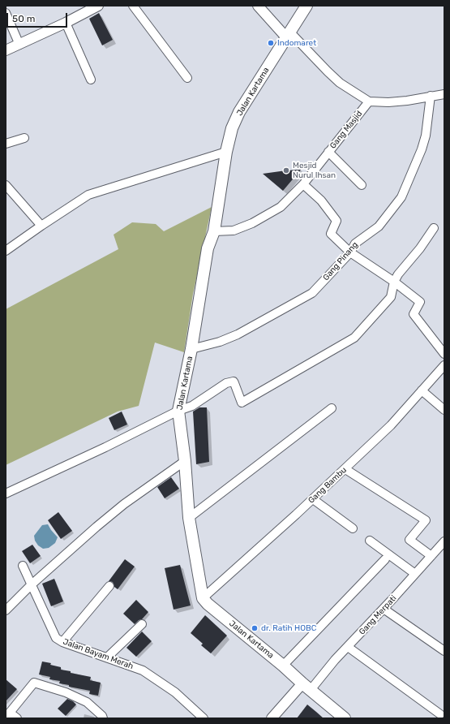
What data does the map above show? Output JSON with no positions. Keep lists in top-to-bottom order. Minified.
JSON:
{"streets":{"main road":["Jalan Kartama"],"street":["Gang Masjid","Gang Pinang","Gang Bambu","Gang Merpati","Jalan Bayam Merah"]},"crossings":[["Jalan Kartama","Gang Masjid"],["Jalan Kartama","Gang Pinang"],["Jalan Kartama","Gang Bambu"],["Jalan Kartama","Gang Merpati"]],"places":["Indomaret","Mesjid Nurul Ihsan","dr. Ratih HOBC"],"scale_bar":"50 m"}
